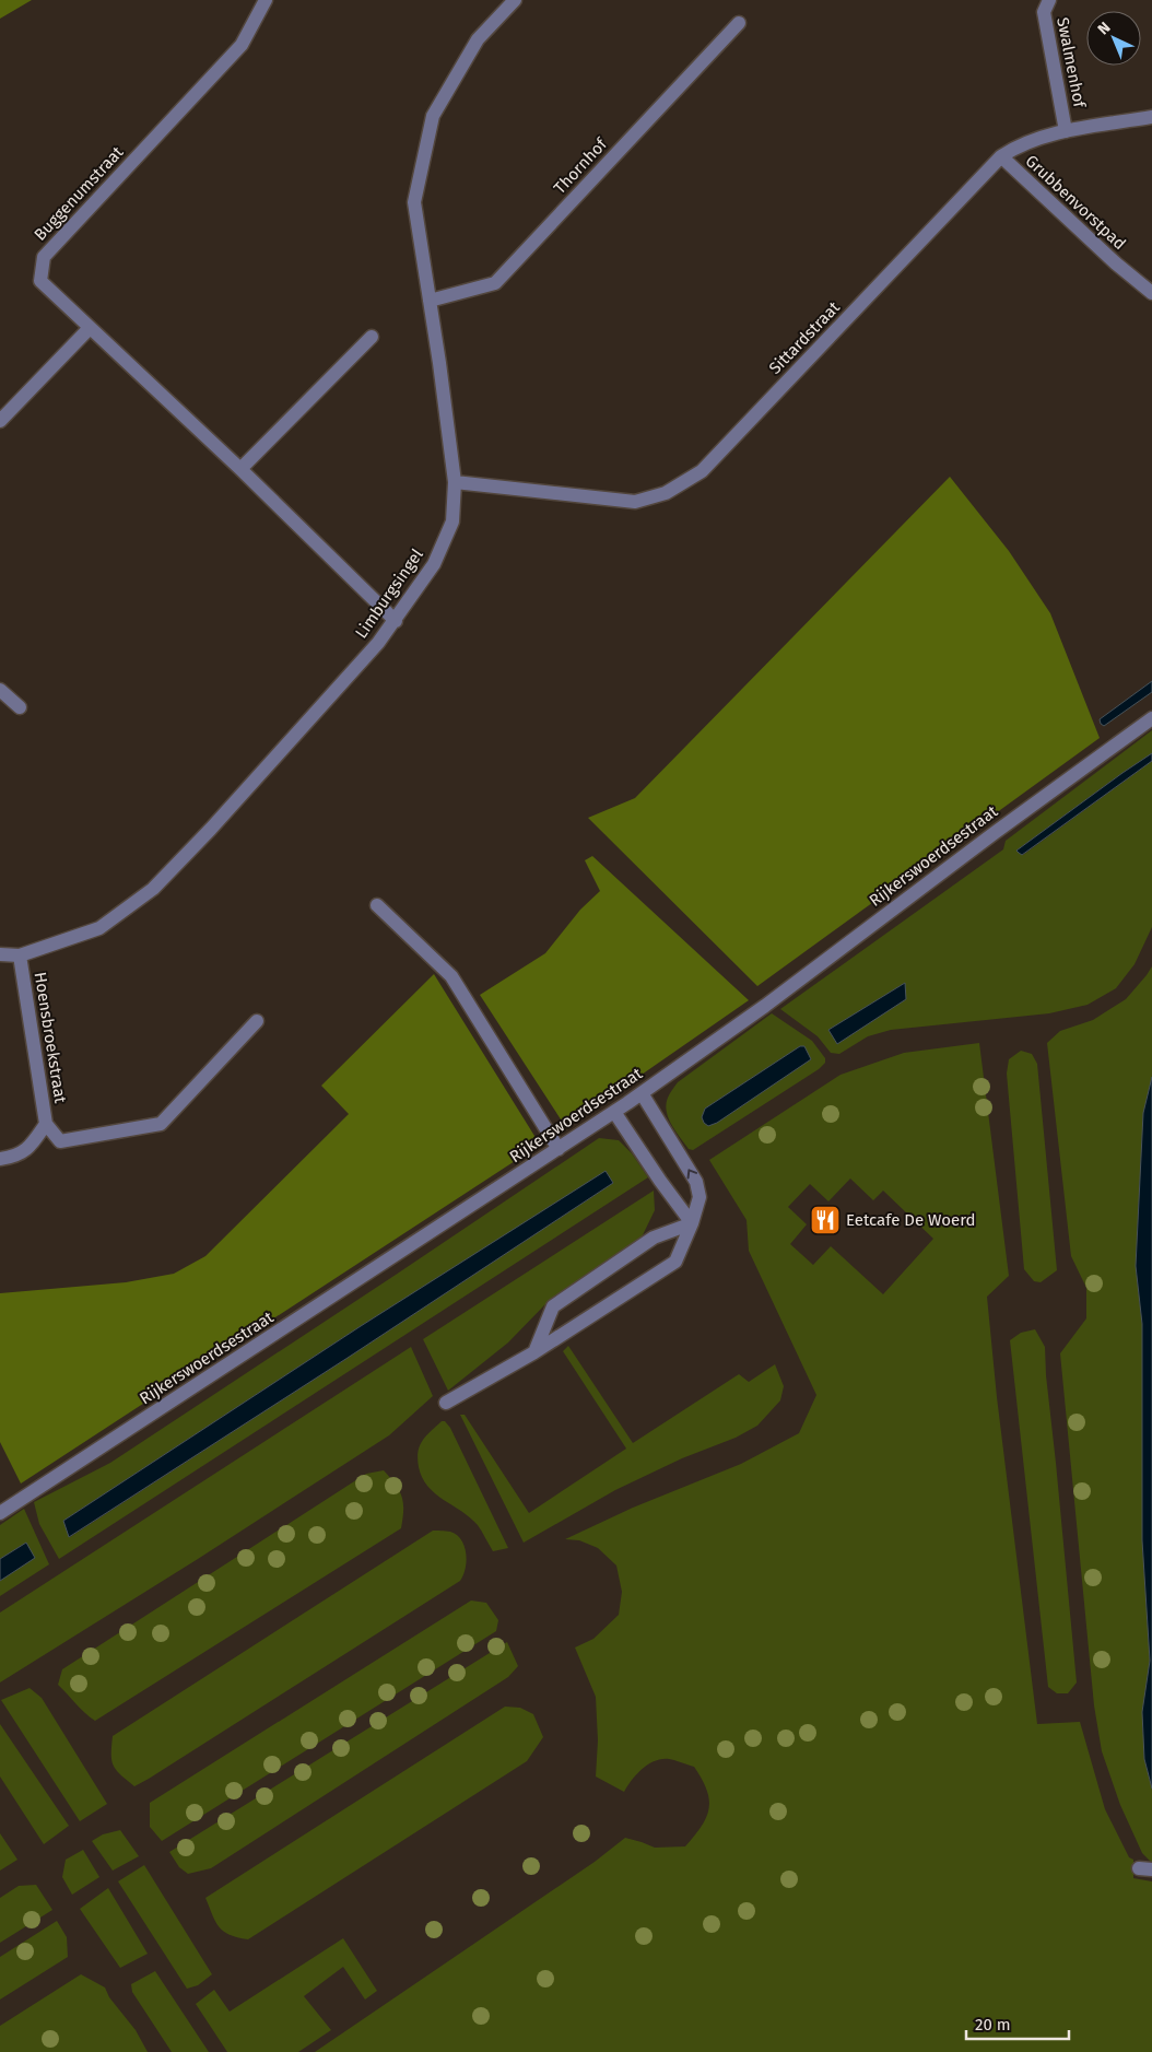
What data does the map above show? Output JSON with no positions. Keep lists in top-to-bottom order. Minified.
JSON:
{"streets":{"street":["Swalmenhof","Thornhof","Buggenumstraat","Grubbenvorstpad","Sittardstraat","Limburgsingel","Rijkerswoerdsestraat","Hoensbroekstraat"]},"crossings":[["Swalmenhof","Sittardstraat"],["Thornhof","Limburgsingel"],["Buggenumstraat","Limburgsingel"],["Grubbenvorstpad","Sittardstraat"],["Sittardstraat","Limburgsingel"],["Limburgsingel","Hoensbroekstraat"]],"places":{"restaurant":["Eetcafe De Woerd"]},"scale_bar":"20 m","north":"top left"}
